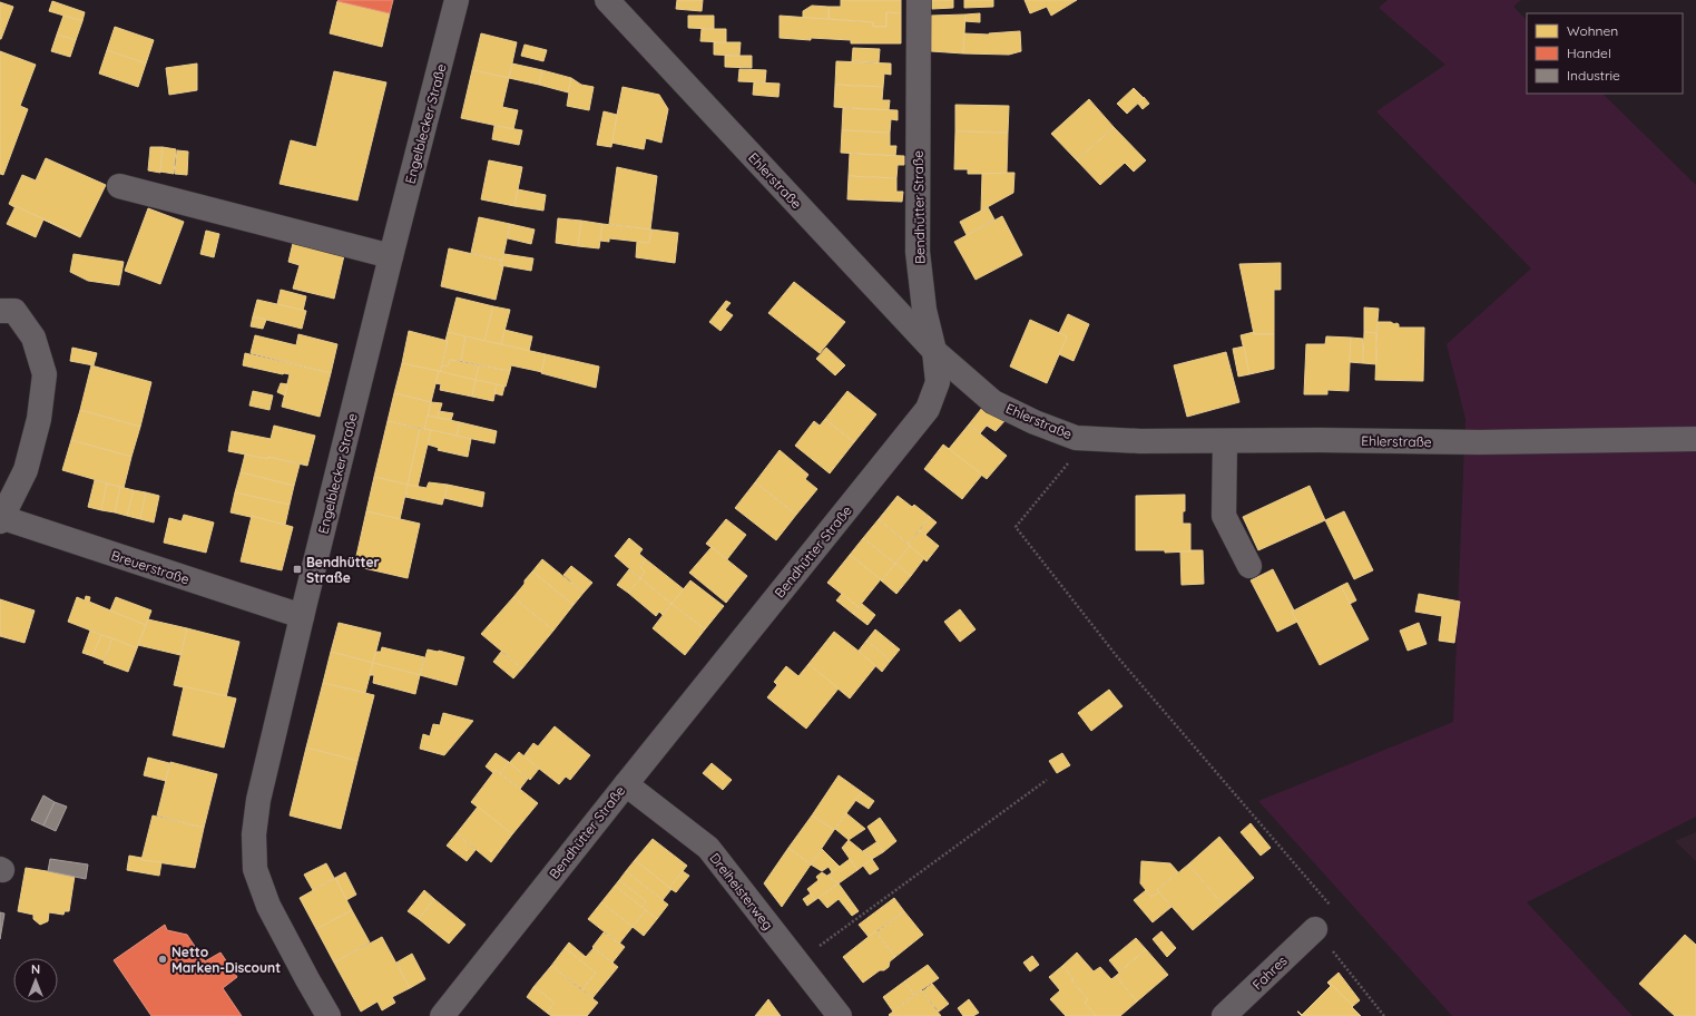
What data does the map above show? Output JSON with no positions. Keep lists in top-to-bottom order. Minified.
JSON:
{"streets":{"street":["Engelblecker Straße","Ehlerstraße","Bendhütter Straße","Breuerstraße","Dreiheisterweg","Fahres"]},"crossings":[["Engelblecker Straße","Breuerstraße"],["Ehlerstraße","Bendhütter Straße"],["Bendhütter Straße","Dreiheisterweg"]],"places":{"transit":["Bendhütter Straße"],"other":["Netto Marken-Discount"]},"legend":["Wohnen","Handel","Industrie"],"north":"top"}
